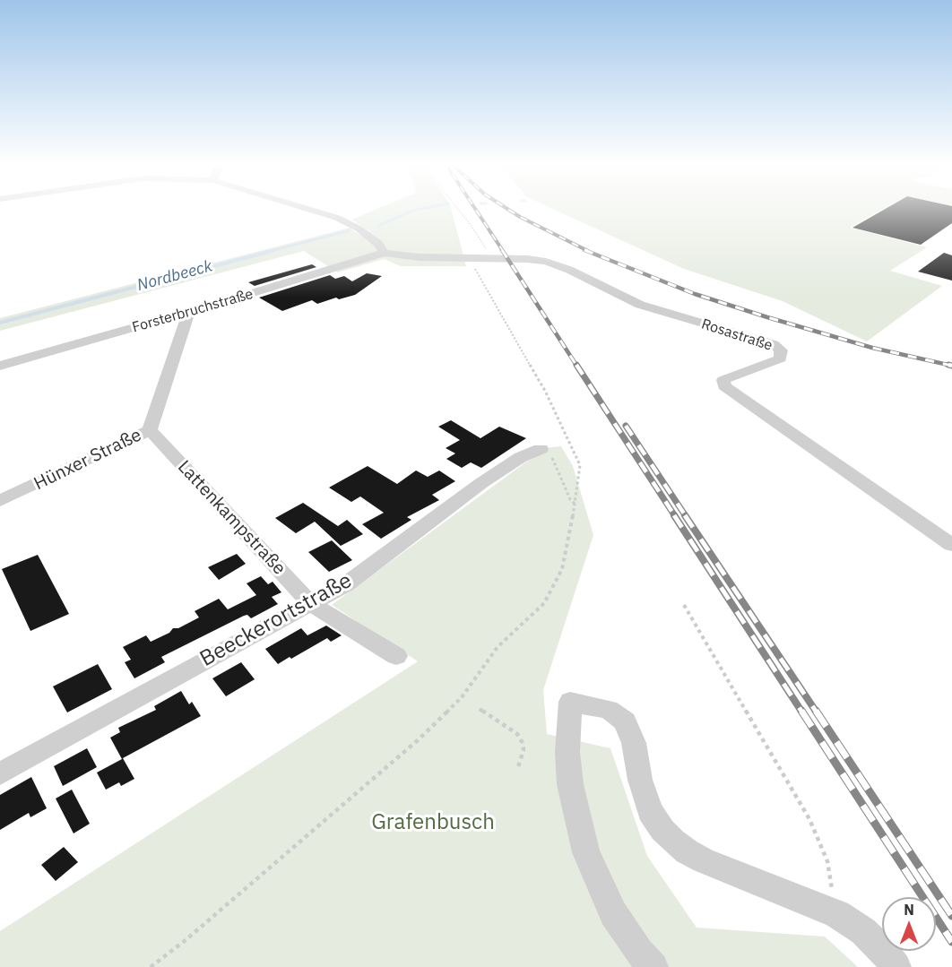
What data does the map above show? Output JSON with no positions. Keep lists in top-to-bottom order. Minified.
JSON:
{"streets":{"street":["Forsterbruchstraße","Rosastraße","Hünxer Straße","Lattenkampstraße","Beeckerortstraße"]},"crossings":[["Forsterbruchstraße","Rosastraße"],["Forsterbruchstraße","Hünxer Straße"],["Hünxer Straße","Lattenkampstraße"],["Lattenkampstraße","Beeckerortstraße"]],"water":["Nordbeeck"],"parks":["Grafenbusch"],"north":"top"}
